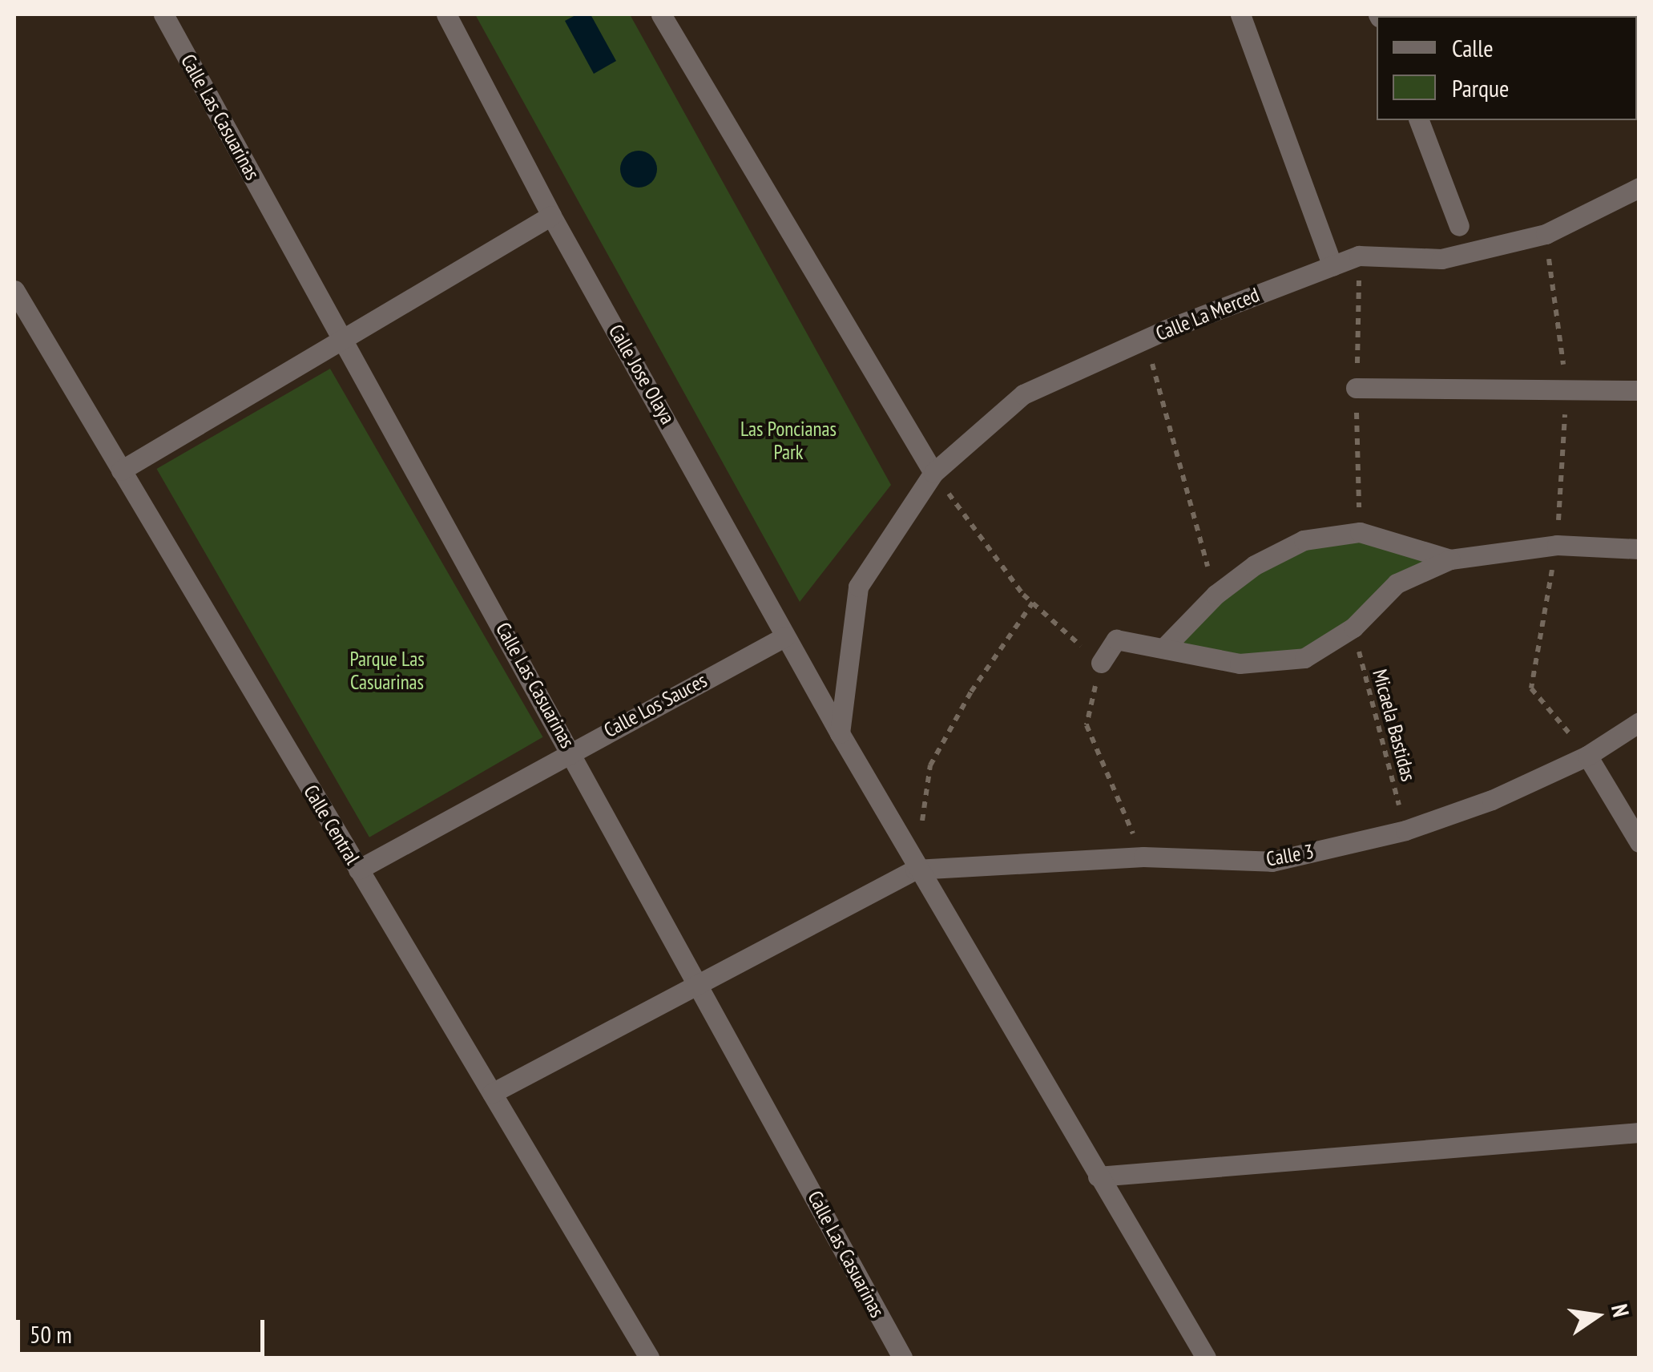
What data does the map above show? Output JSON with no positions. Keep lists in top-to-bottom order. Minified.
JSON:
{"streets":{"street":["Calle Las Casuarinas","Calle La Merced","Calle Jose Olaya","Calle Los Sauces","Calle Central","Calle 3"],"path":["Micaela Bastidas"]},"crossings":[["Calle Las Casuarinas","Calle Los Sauces"],["Calle La Merced","Calle Jose Olaya"],["Calle Jose Olaya","Calle Los Sauces"],["Calle Jose Olaya","Calle 3"],["Calle Los Sauces","Calle Central"],["Micaela Bastidas","Calle 3"]],"parks":["Las Poncianas Park","Parque Las Casuarinas"],"legend":["Calle","Parque"],"scale_bar":"50 m","north":"right"}
